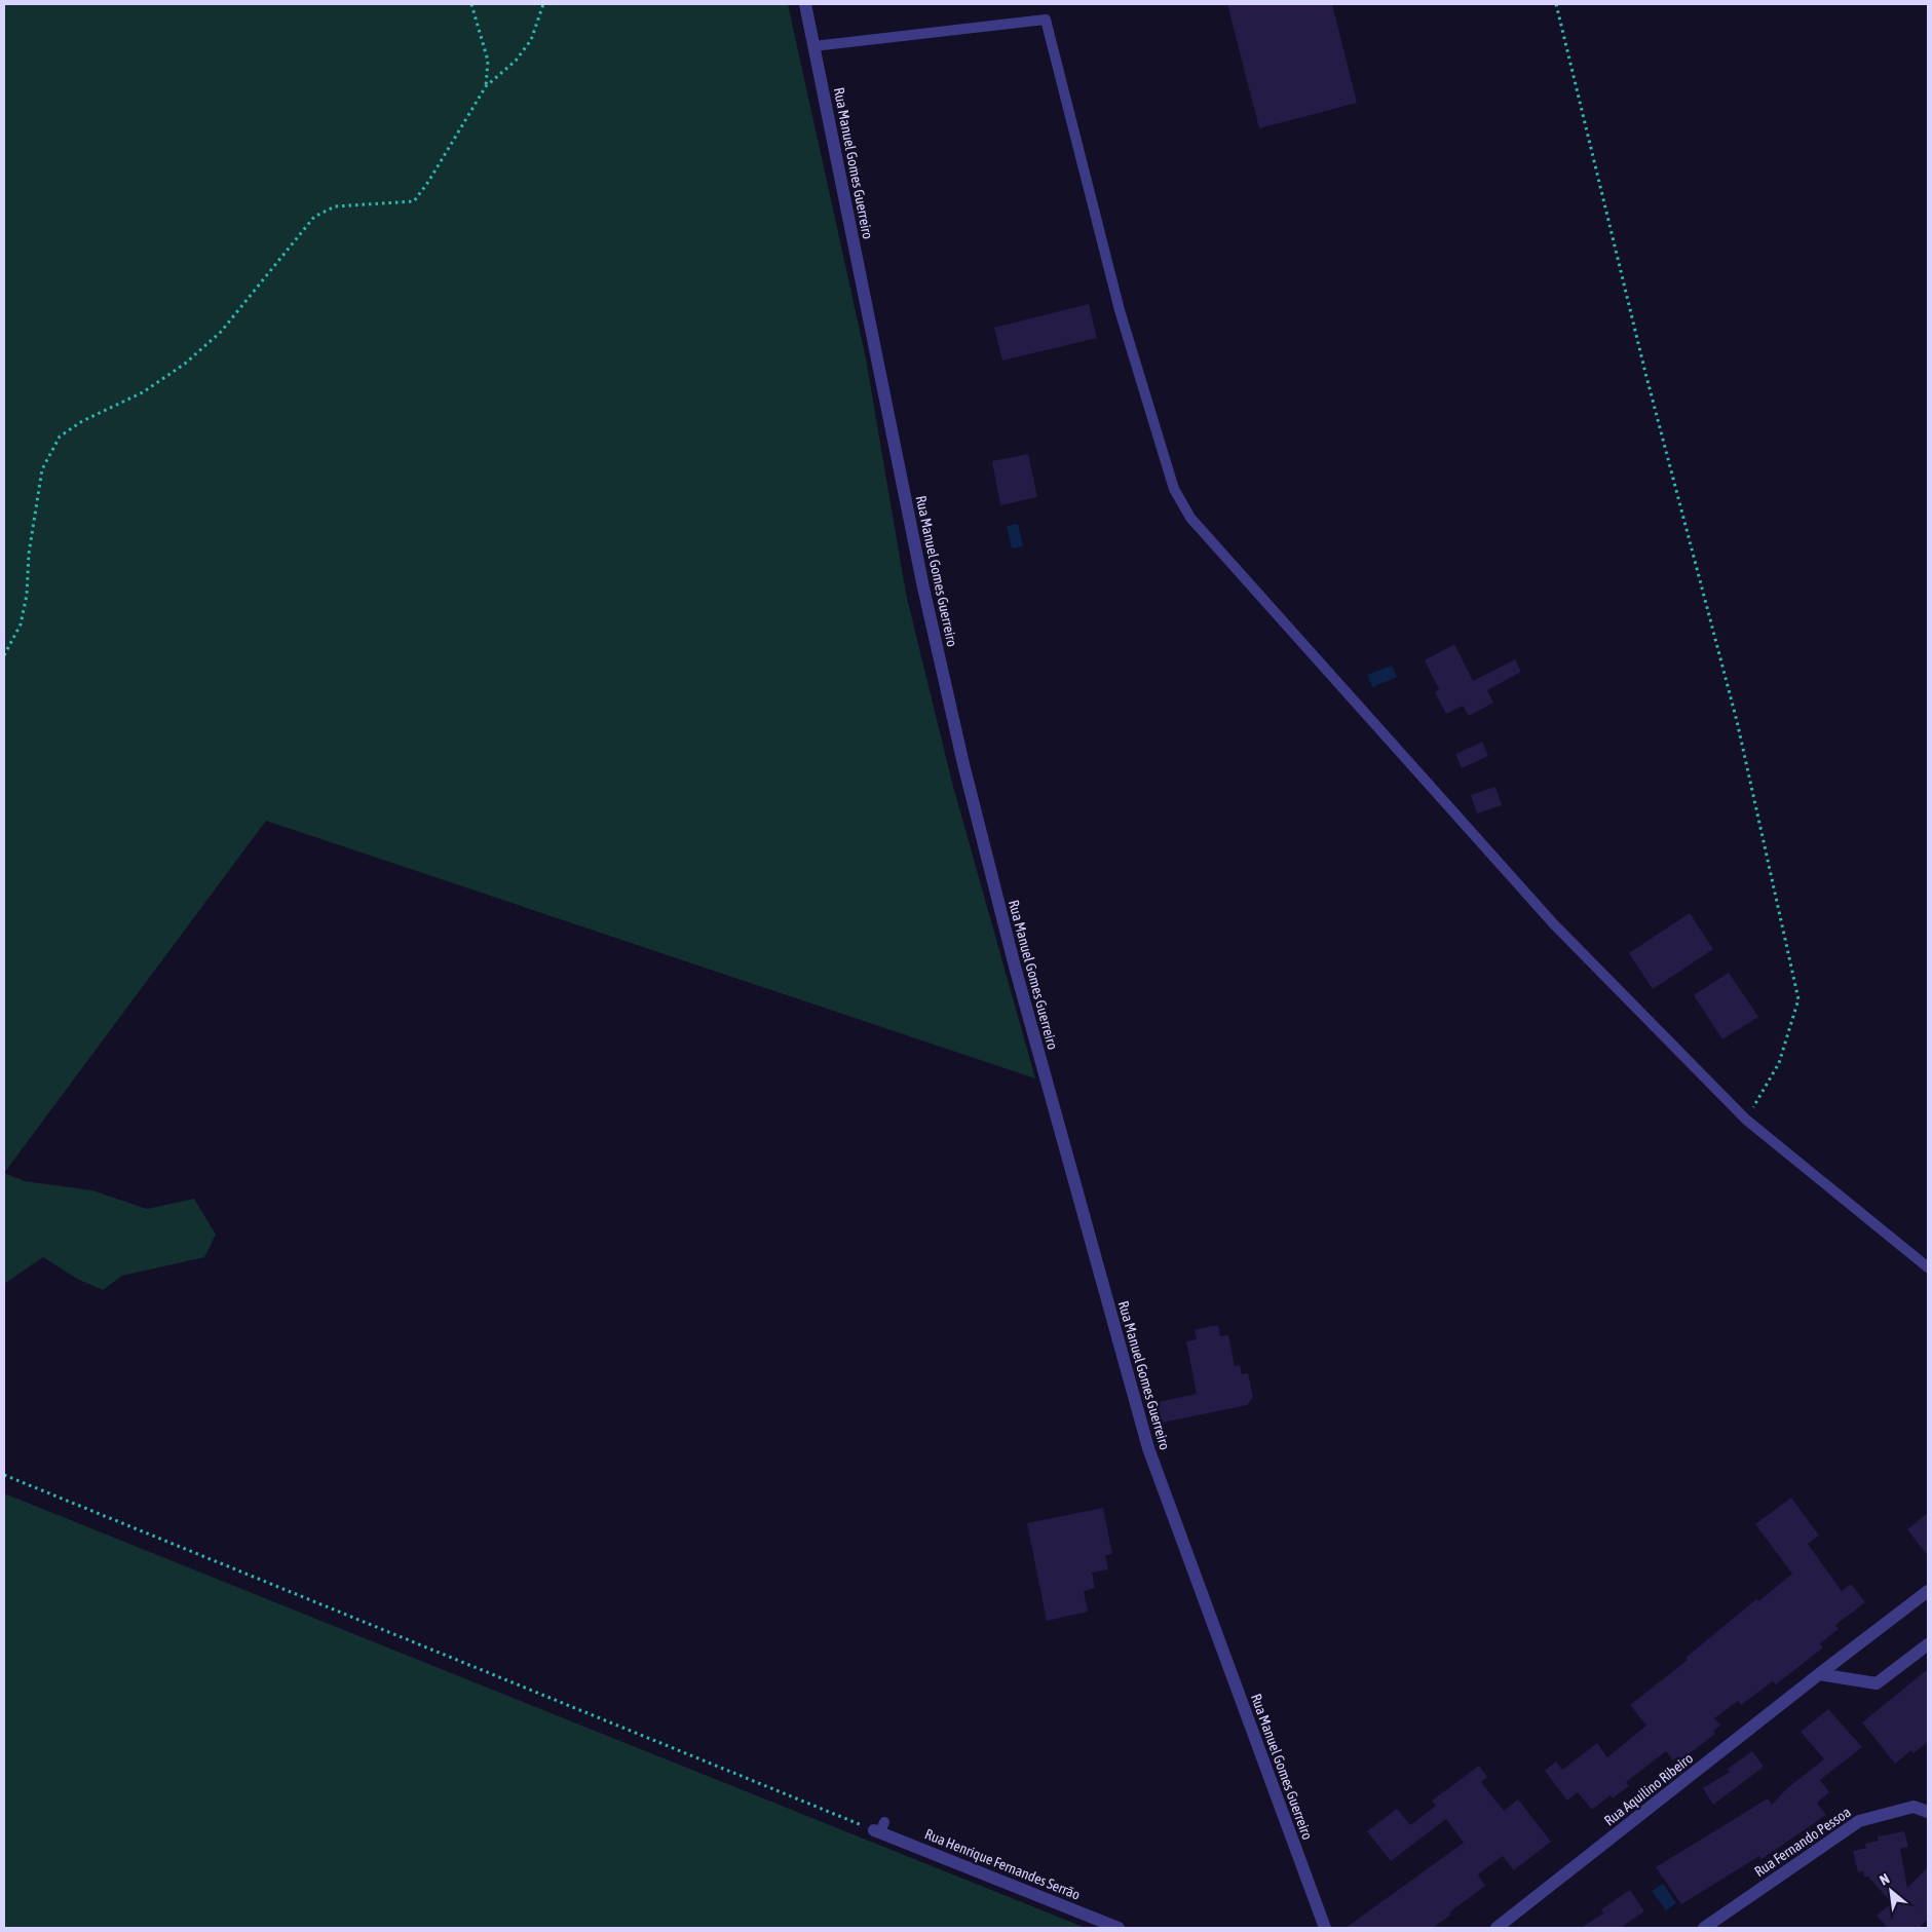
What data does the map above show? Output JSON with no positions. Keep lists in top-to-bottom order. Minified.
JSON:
{"streets":{"street":["Rua Manuel Gomes Guerreiro","Rua Aquilino Ribeiro","Rua Fernando Pessoa","Rua Henrique Fernandes Serrão"]},"north":"top left"}
